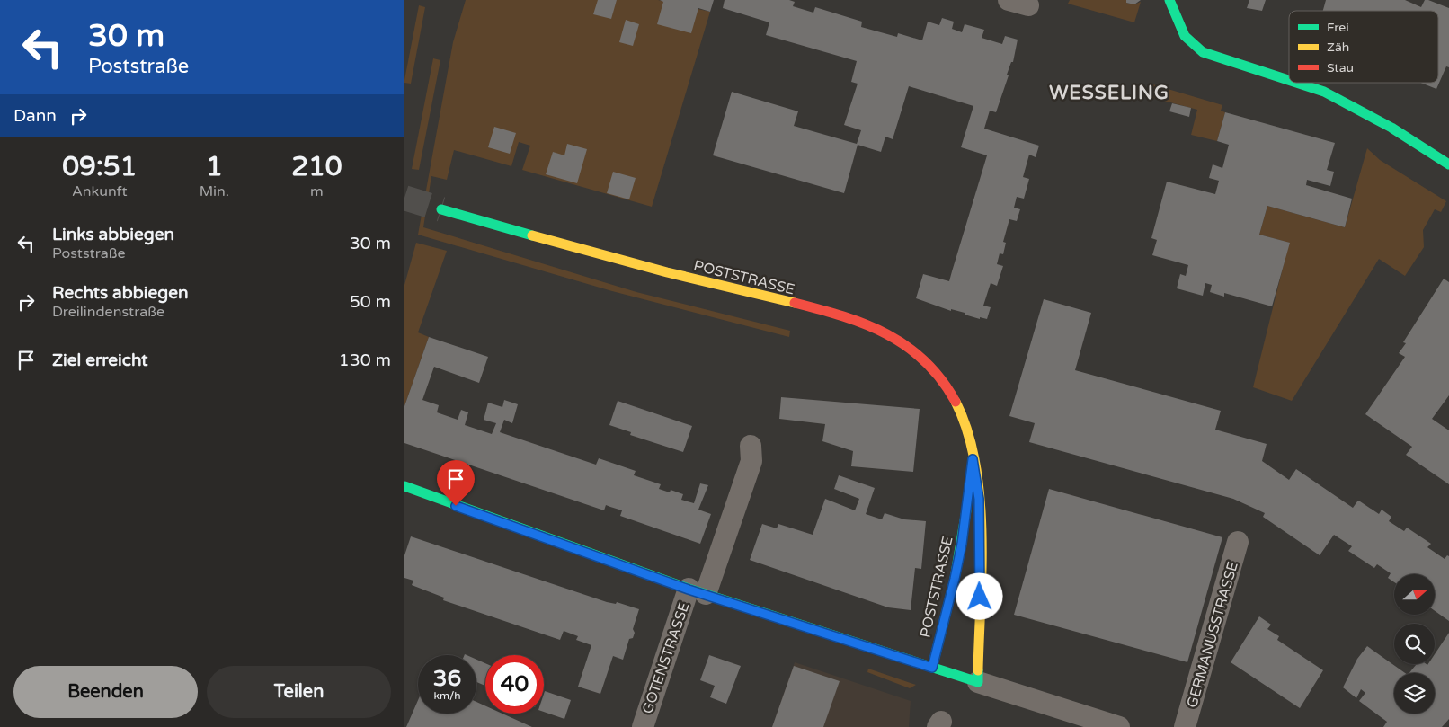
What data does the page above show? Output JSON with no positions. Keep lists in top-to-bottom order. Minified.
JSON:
{"streets":{"street":["POSTSTRASSE","GERMANUSSTRASSE","GOTENSTRASSE"]},"districts":["WESSELING"],"legend":["Frei","Zäh","Stau"],"north":"right","page":{"turn":["30 m","Poststraße"],"then":"Dann","eta":["09:51","Ankunft","1","Min.","210","m"],"list":[{"name":"Links abbiegen","note":"Poststraße","value":"30 m"},{"name":"Rechts abbiegen","note":"Dreilindenstraße","value":"50 m"},{"name":"Ziel erreicht","value":"130 m"}],"speed":"36 km/h","limit":"40","buttons":["Beenden","Teilen"]}}
